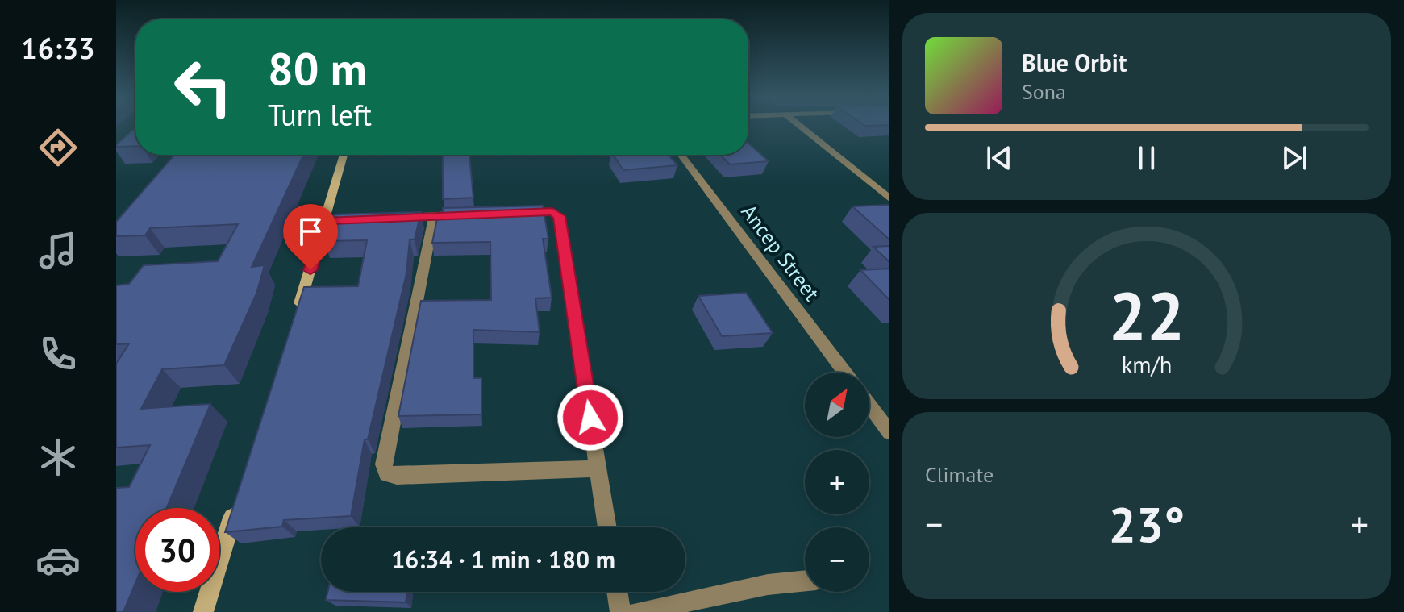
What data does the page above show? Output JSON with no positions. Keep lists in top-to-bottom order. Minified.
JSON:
{"streets":{"street":["Ancep Street"]},"north":"top right","page":{"tabs":"16:33","turn":["80 m","Turn left"],"song":["Blue Orbit","Sona"],"map_buttons":["+","−"],"tile":"Climate","heat":["−","23°","+"],"limit":"30","trip":"16:34 · 1 min · 180 m","gauge":["22","km/h"]}}
